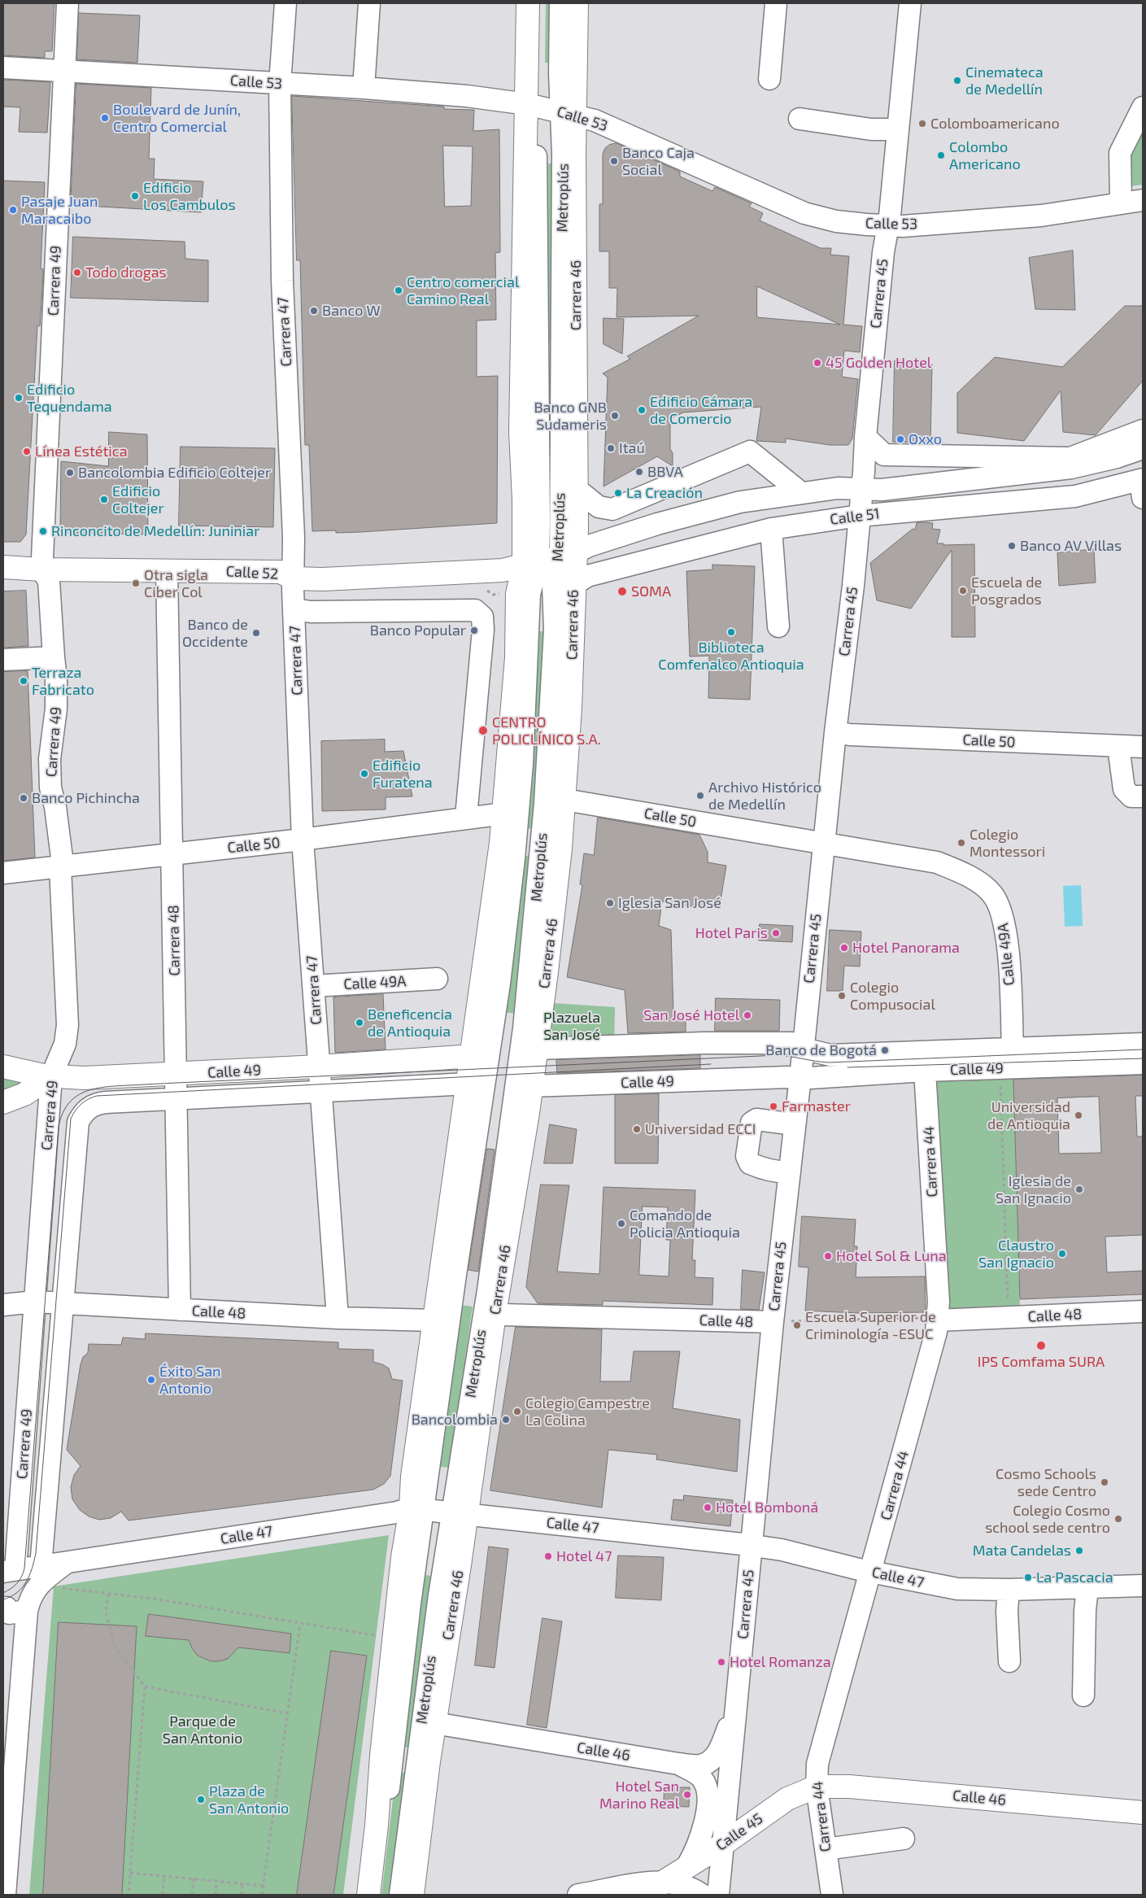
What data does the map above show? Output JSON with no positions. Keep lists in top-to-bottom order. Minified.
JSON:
{"streets":{"main road":["Carrera 46","Calle 51","Calle 52","Calle 49","Calle 46","Calle 45"],"street":["Calle 53","Metroplús","Carrera 49","Carrera 45","Carrera 47","Calle 50","Carrera 48","Calle 49A","Carrera 44","Calle 48","Calle 47"]},"crossings":[["Calle 53","Metroplús"],["Calle 53","Carrera 49"],["Calle 53","Carrera 45"],["Calle 53","Carrera 46"],["Calle 53","Carrera 47"],["Metroplús","Carrera 46"],["Metroplús","Calle 51"],["Metroplús","Calle 52"],["Metroplús","Calle 47"],["Carrera 49","Calle 52"],["Carrera 49","Calle 50"],["Carrera 49","Calle 49"],["Carrera 49","Calle 48"],["Carrera 49","Calle 47"],["Carrera 45","Calle 51"],["Carrera 45","Calle 50"],["Carrera 45","Calle 49A"],["Carrera 45","Calle 48"],["Carrera 45","Calle 47"],["Carrera 45","Calle 46"],["Carrera 45","Calle 45"],["Carrera 46","Calle 51"],["Carrera 46","Calle 50"],["Carrera 46","Calle 49"],["Carrera 46","Calle 47"],["Carrera 46","Calle 46"],["Carrera 47","Calle 52"],["Carrera 47","Calle 50"],["Carrera 47","Calle 49A"],["Carrera 47","Calle 49"],["Carrera 47","Calle 48"],["Calle 51","Calle 52"],["Calle 52","Carrera 48"],["Calle 50","Carrera 48"],["Calle 50","Calle 49A"],["Carrera 48","Calle 49"],["Carrera 48","Calle 48"],["Calle 49A","Calle 49"],["Calle 49","Carrera 44"],["Carrera 44","Calle 48"],["Carrera 44","Calle 47"],["Carrera 44","Calle 46"],["Carrera 44","Calle 45"],["Calle 46","Calle 45"]],"parks":["Plazuela San José","Parque de San Antonio"],"places":["Cinemateca de Medellín","Boulevard de Junín, Centro Comercial","Colomboamericano","Colombo Americano","Banco Caja Social","Edificio Los Cambulos","Pasaje Juan Maracaibo","Todo drogas","Centro comercial Camino Real","Banco W","45 Golden Hotel","Edificio Tequendama","Edificio Cámara de Comercio","Banco GNB Sudameris","Oxxo","Itaú","Línea Estética","BBVA","Bancolombia Edificio Coltejer","La Creación","Edificio Coltejer","Rinconcito de Medellín: Juniniar","Banco AV Villas","Otra sigla Ciber Col","Escuela de Posgrados","SOMA","Banco Popular","Biblioteca Comfenalco Antioquia","Banco de Occidente","Terraza Fabricato","CENTRO POLICLÍNICO S.A.","Edificio Furatena","Archivo Histórico de Medellín","Banco Pichincha","Colegio Montessori","Iglesia San José","Hotel Paris","Hotel Panorama","Colegio Compusocial","San José Hotel","Beneficencia de Antioquia","Banco de Bogotá","Farmaster","Universidad de Antioquia","Universidad ECCI","Iglesia de San Ignacio","Comando de Policia Antioquia","Claustro San Ignacio","Hotel Sol & Luna","Escuela Superior de Criminología -ESUC","IPS Comfama SURA","Éxito San Antonio","Colegio Campestre La Colina","Bancolombia","Cosmo Schools sede Centro","Hotel Bomboná","Colegio Cosmo school sede centro","Mata Candelas","Hotel 47","La Pascacia","Hotel Romanza","Hotel San Marino Real","Plaza de San Antonio"]}
